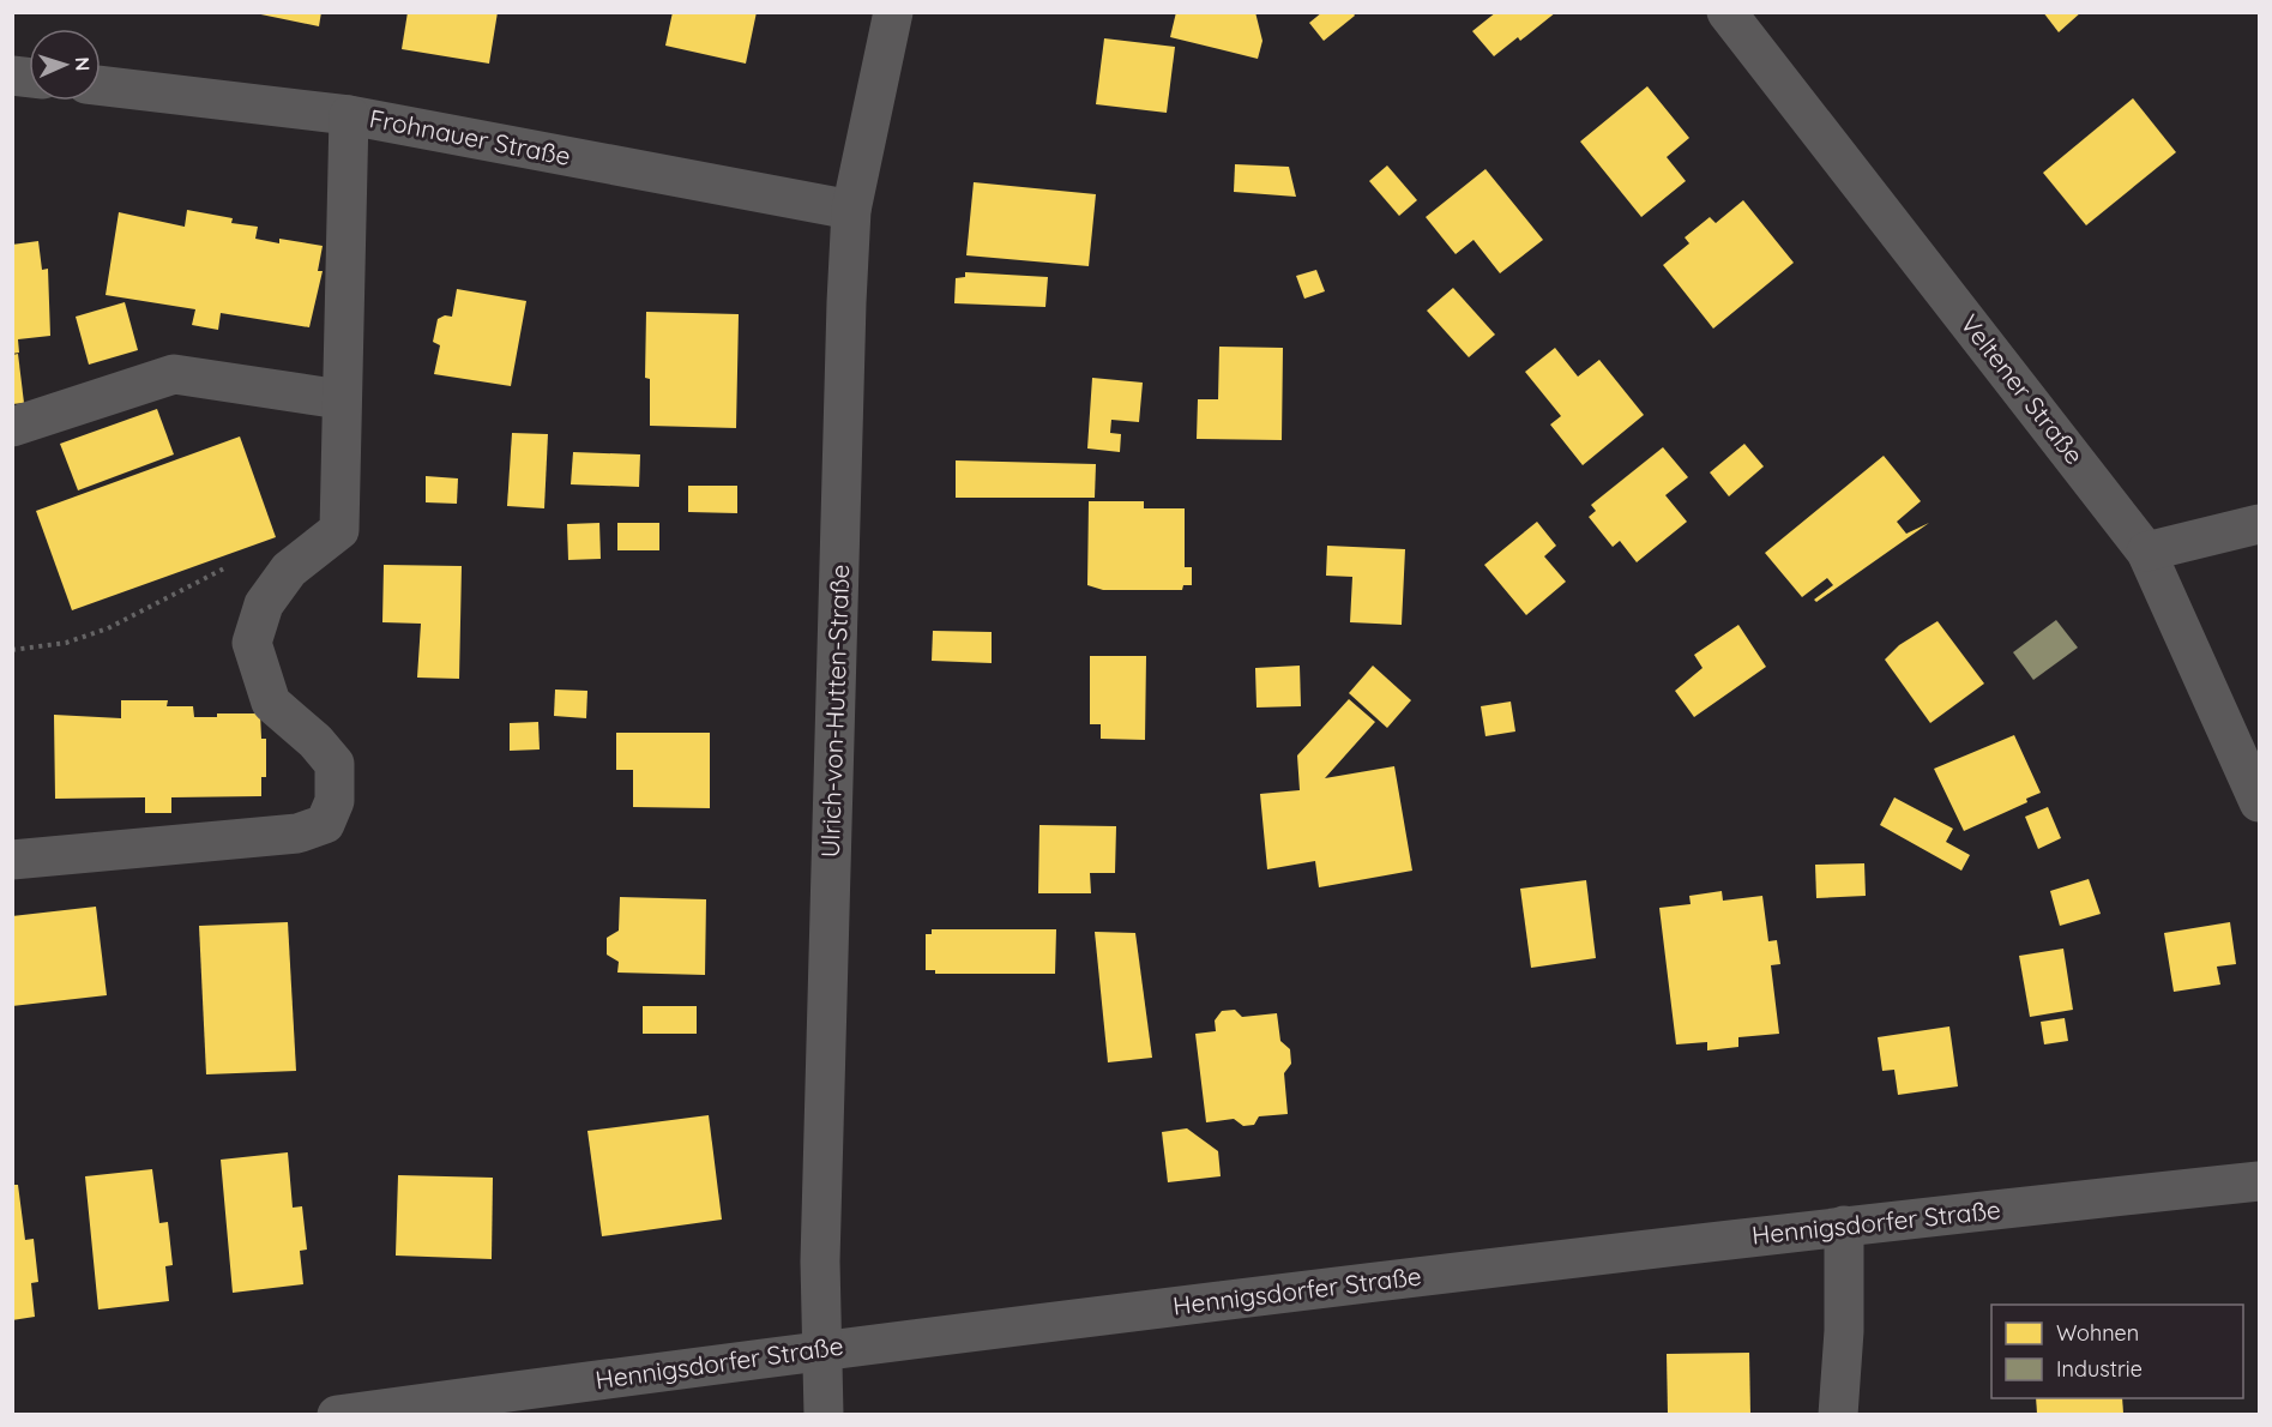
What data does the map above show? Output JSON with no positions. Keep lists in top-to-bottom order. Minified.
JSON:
{"streets":{"street":["Frohnauer Straße","Veltener Straße","Ulrich-von-Hutten-Straße","Hennigsdorfer Straße"]},"crossings":[["Frohnauer Straße","Ulrich-von-Hutten-Straße"],["Ulrich-von-Hutten-Straße","Hennigsdorfer Straße"]],"legend":["Wohnen","Industrie"],"north":"right"}
